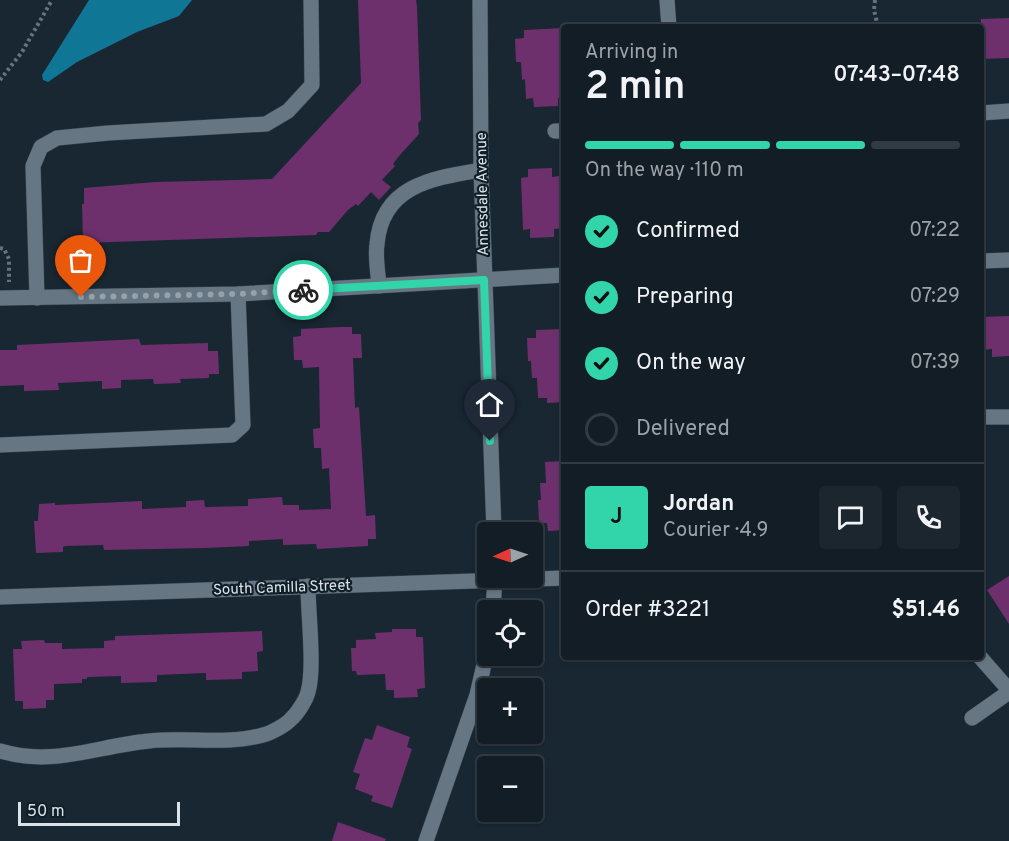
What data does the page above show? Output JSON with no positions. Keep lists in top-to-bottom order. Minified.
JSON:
{"streets":{"street":["Annesdale Avenue","South Camilla Street"]},"scale_bar":"50 m","north":"left","page":{"heading":["2 min","Arriving in","07:43–07:48"],"panel":["Jordan","Courier · 4.9","Order #3221","$51.46"],"bar":"On the way · 110 m","list":[["Confirmed","07:22"],["Preparing","07:29"],["On the way","07:39"],"Delivered"],"round":"J","map_buttons":["+","−"],"scale":"50 m"}}
